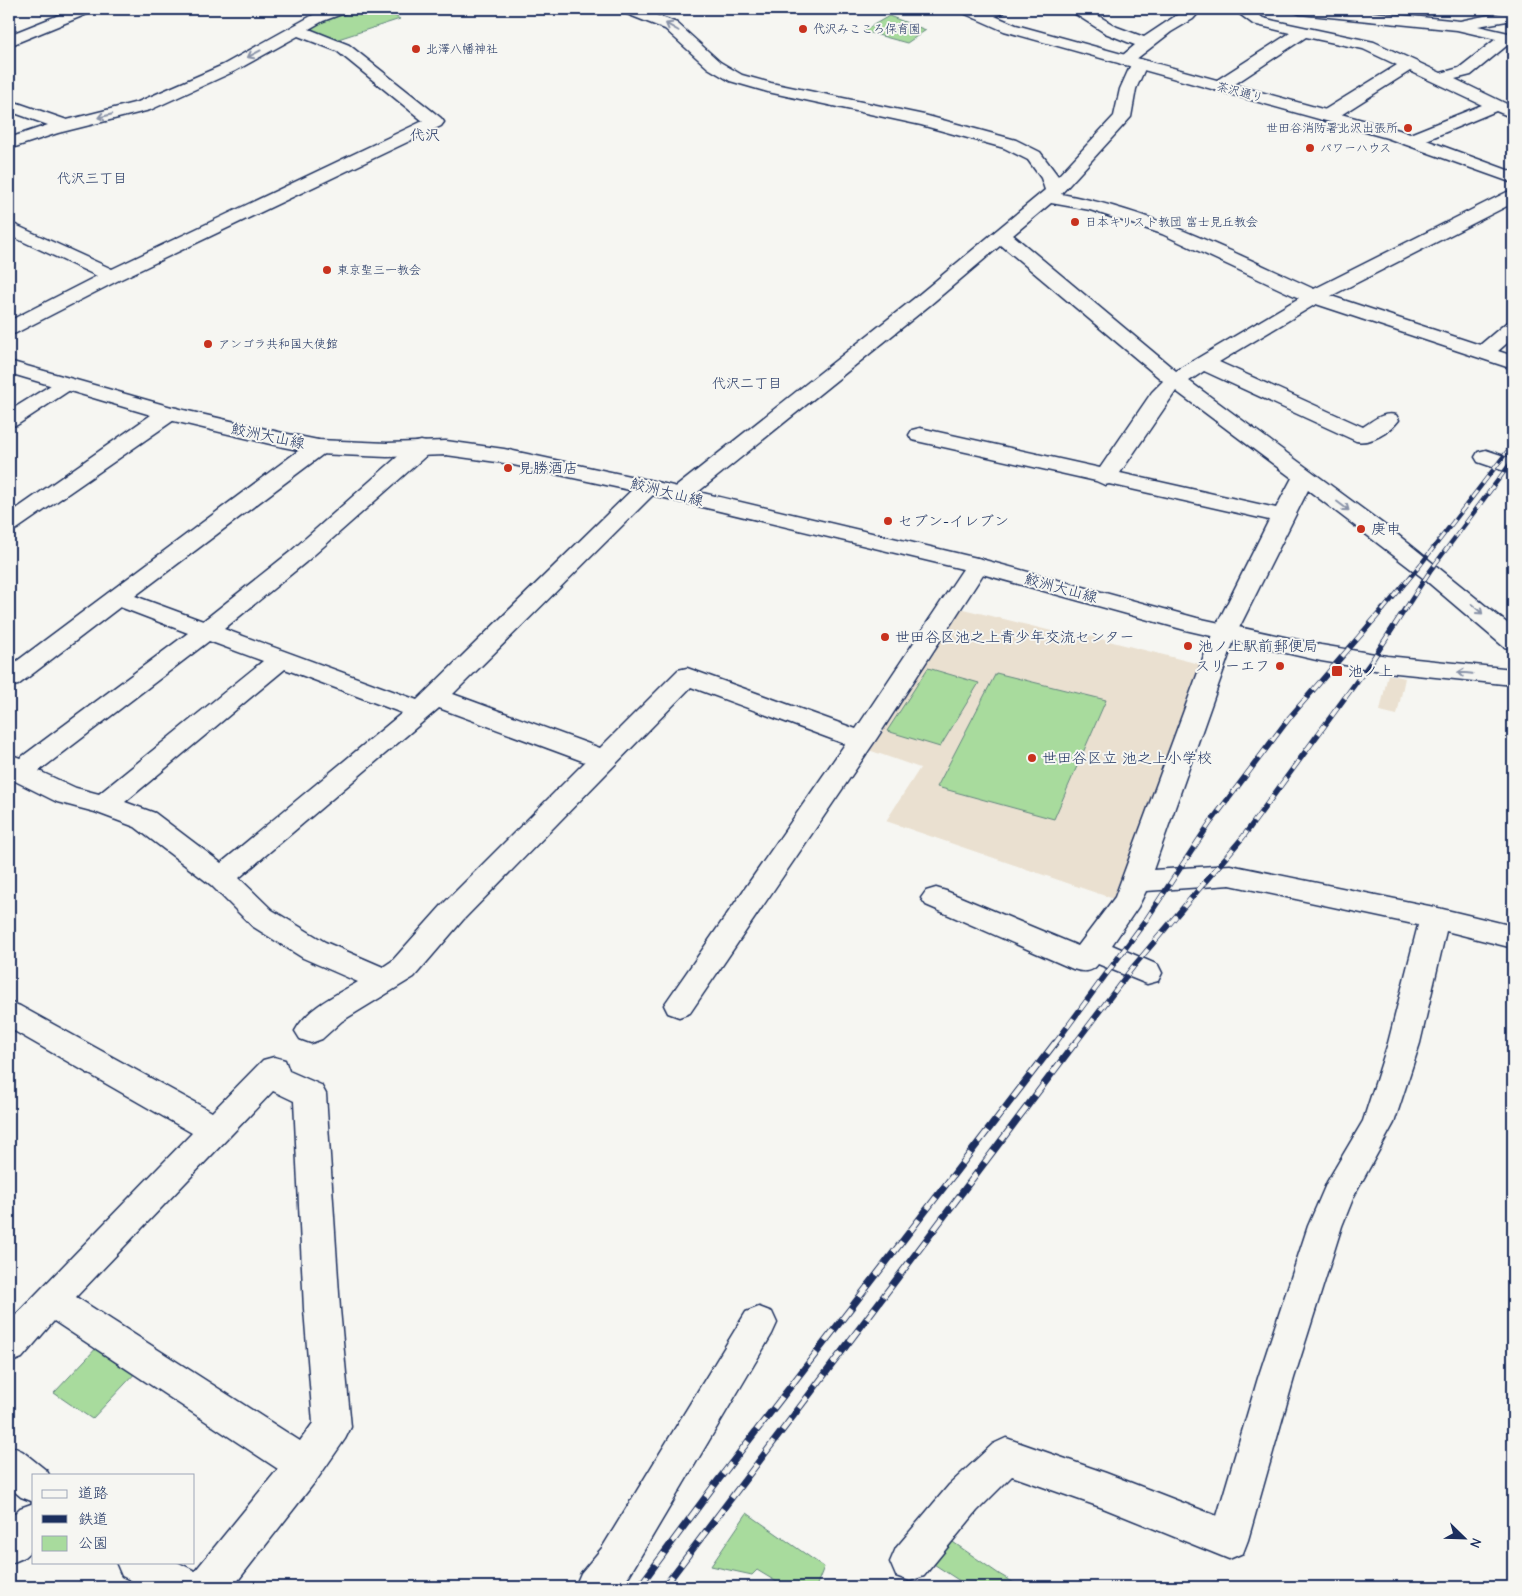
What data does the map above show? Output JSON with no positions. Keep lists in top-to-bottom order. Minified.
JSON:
{"streets":{"street":["茶沢通り","鮫洲大山線"]},"districts":["代沢","代沢三丁目","代沢二丁目"],"places":{"other":["代沢みこころ保育園","北澤八幡神社","世田谷消防署北沢出張所","パワーハウス","日本キリスト教団 富士見丘教会","東京聖三一教会","アンゴラ共和国大使館","見勝酒店","セブン-イレブン","庚申","世田谷区池之上青少年交流センター","池ノ上駅前郵便局","スリーエフ","世田谷区立 池之上小学校"],"transit":["池ノ上"]},"legend":["道路","鉄道","公園"],"north":"bottom right"}
